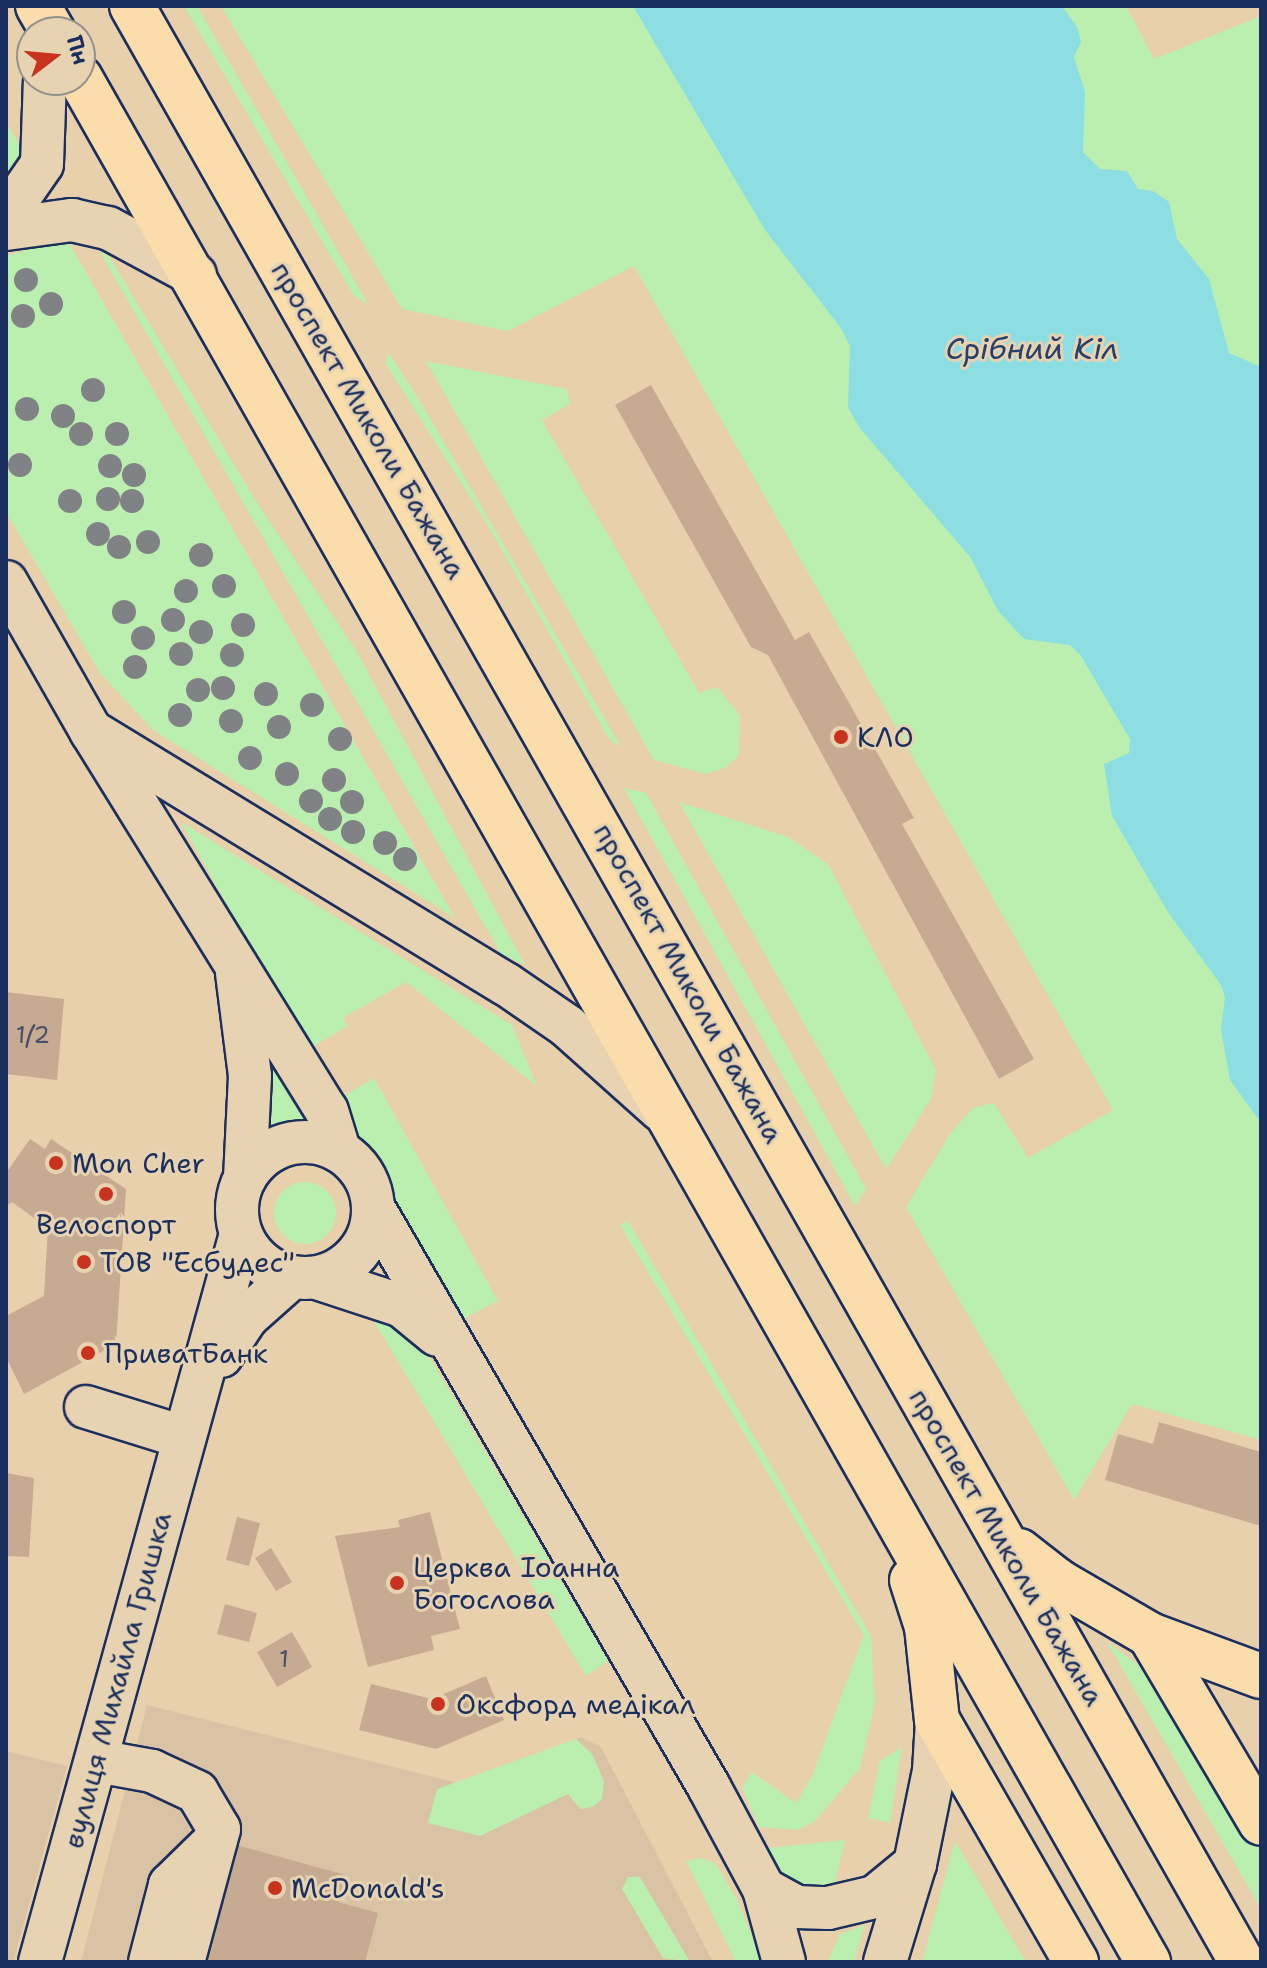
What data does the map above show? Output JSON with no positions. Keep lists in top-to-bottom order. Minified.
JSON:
{"streets":{"main road":["проспект Миколи Бажана"],"street":["вулиця Михайла Гришка"]},"water":["Срібний Кіл"],"places":["КЛО","Mon Cher","Велоспорт","ТОВ \"Есбудес\"","ПриватБанк","Церква Іоанна Богослова","Оксфорд медікал","McDonald's"],"house_numbers":["1/2","1"],"north":"right"}
